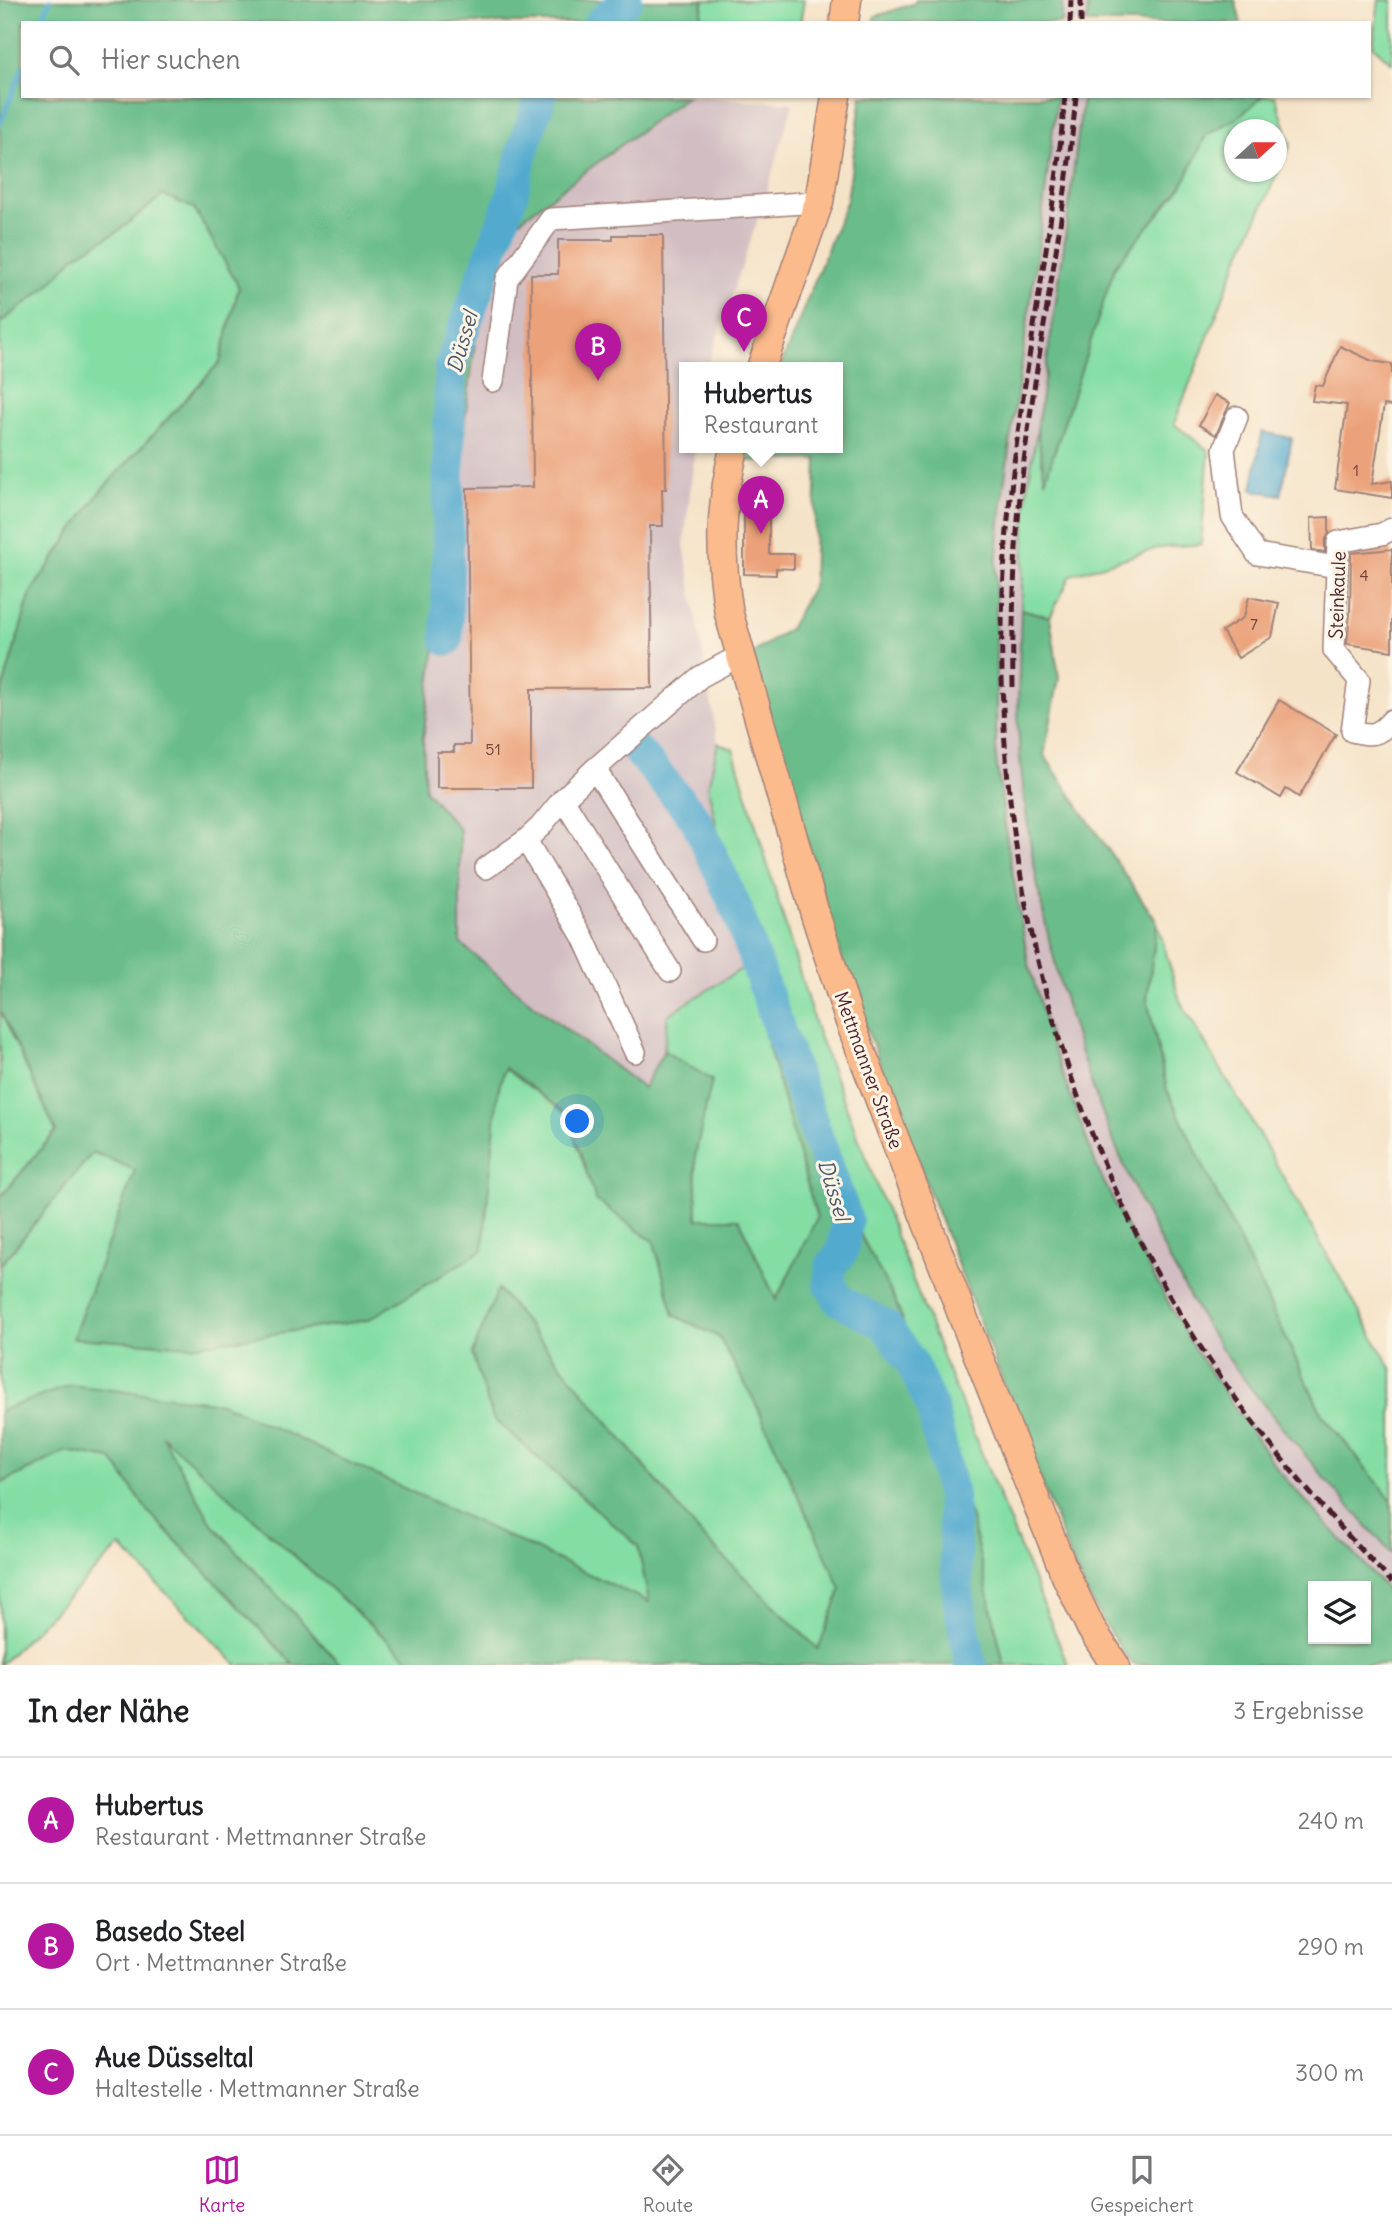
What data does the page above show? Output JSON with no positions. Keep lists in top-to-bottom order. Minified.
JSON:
{"streets":{"main road":["Mettmanner Straße"],"lane":["Steinkaule"]},"water":["Düssel"],"house_numbers":["1","4","7","51"],"north":"right","page":{"search":"Hier suchen","pins":["C","B","A"],"popup":["Hubertus","Restaurant"],"heading":["In der Nähe","3 Ergebnisse"],"list":[{"mark":"A","name":"Hubertus","note":"Restaurant · Mettmanner Straße","value":"240 m"},{"mark":"B","name":"Basedo Steel","note":"Ort · Mettmanner Straße","value":"290 m"},{"mark":"C","name":"Aue Düsseltal","note":"Haltestelle · Mettmanner Straße","value":"300 m"}],"nav":["Karte","Route","Gespeichert"]}}
